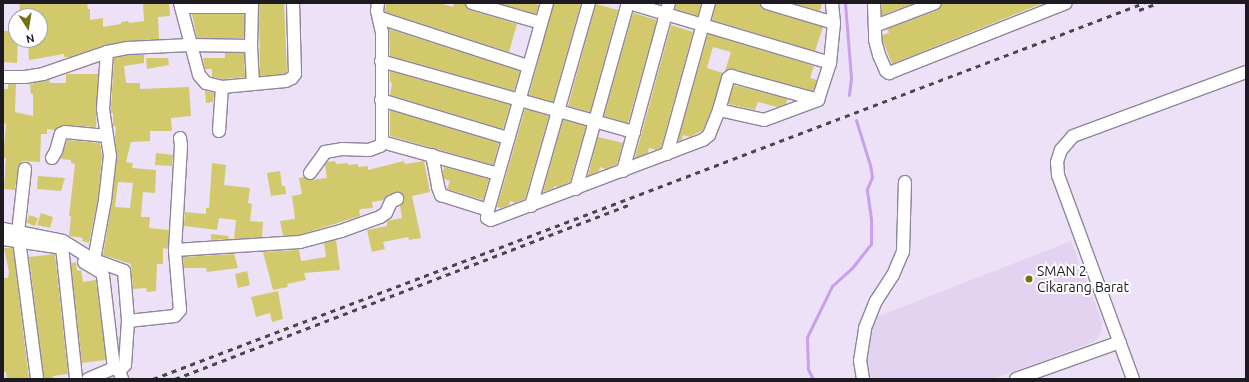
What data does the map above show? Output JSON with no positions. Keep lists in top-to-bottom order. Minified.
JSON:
{"places":["SMAN 2 Cikarang Barat"],"north":"bottom"}
